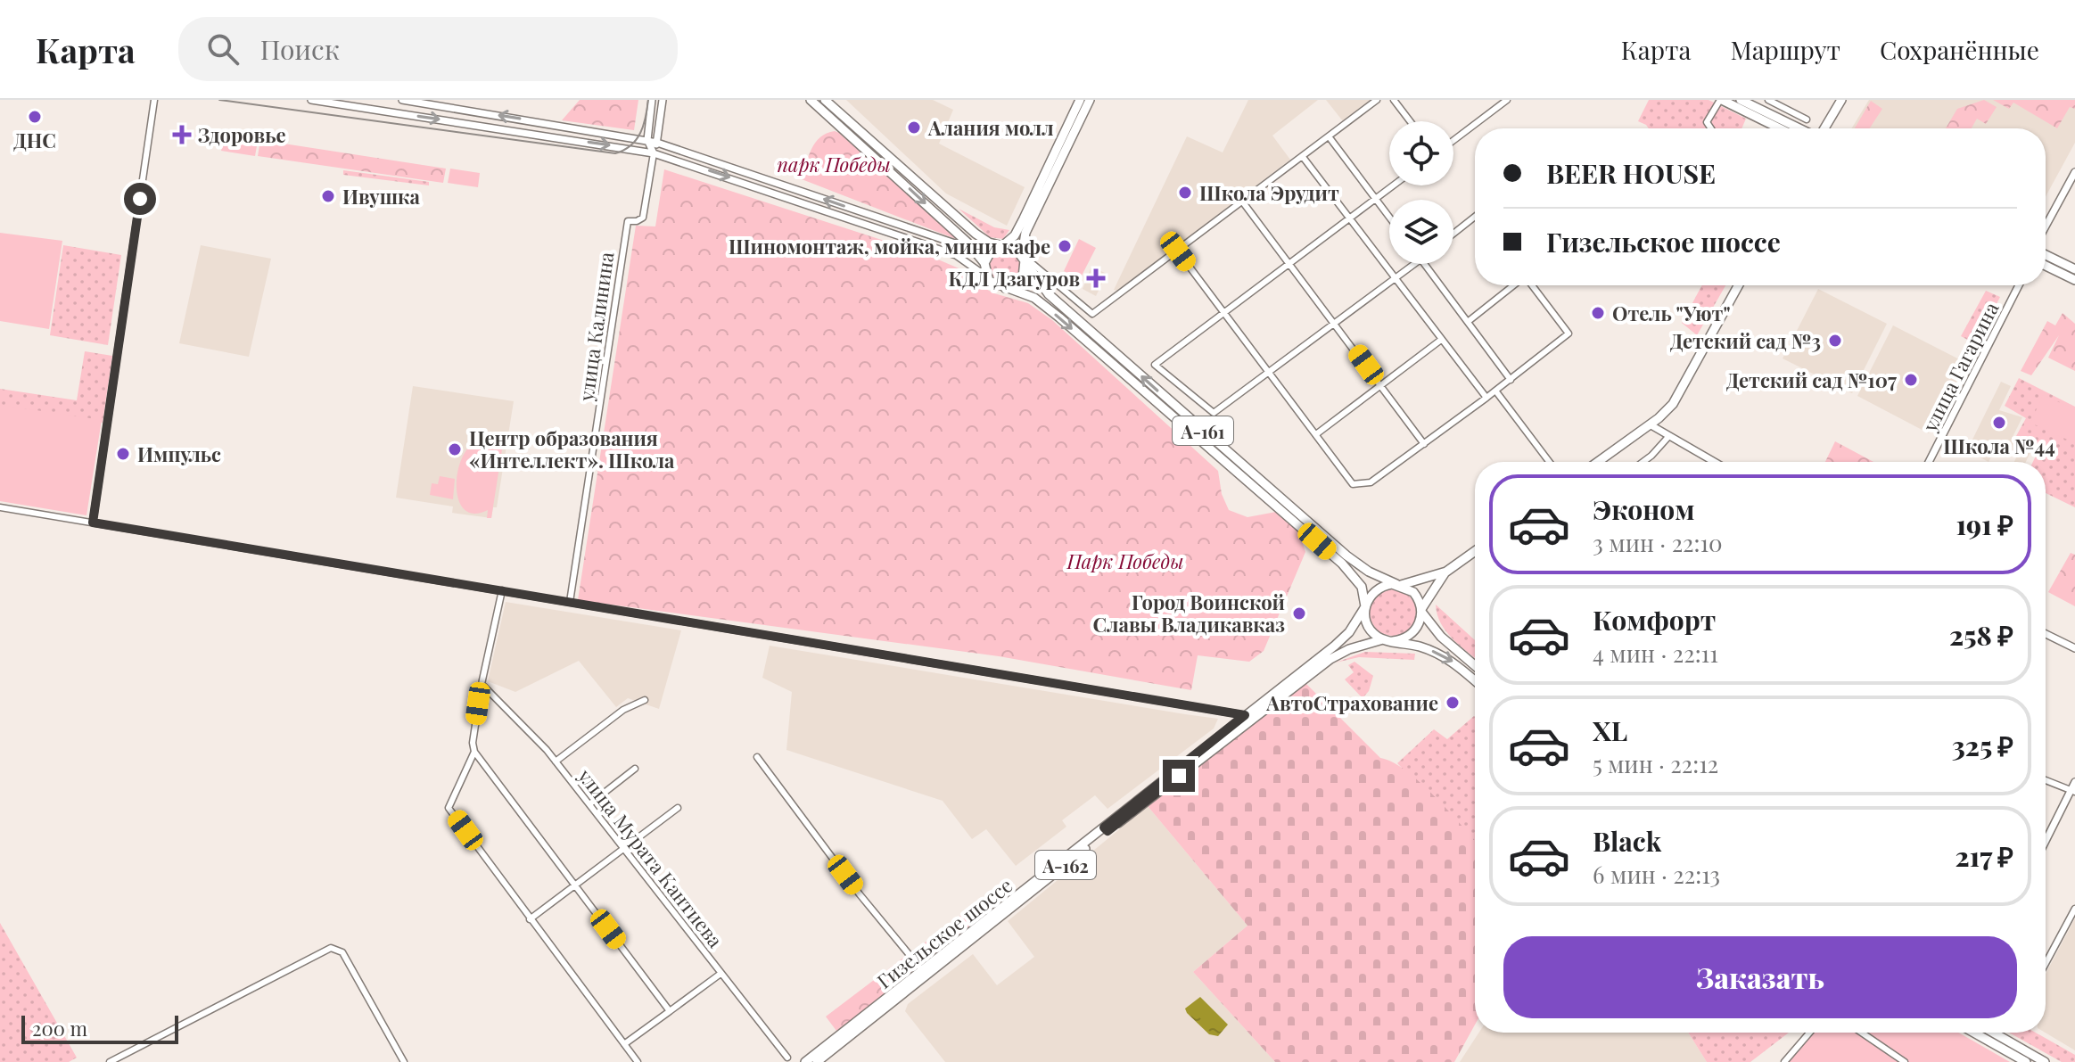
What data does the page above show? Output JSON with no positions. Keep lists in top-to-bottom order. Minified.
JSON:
{"streets":{"main road":["А-161","А-162","Гизельское шоссе"],"street":["улица Калинина","улица Гагарина","улица Мурата Кантиева"]},"crossings":[["А-161","Гизельское шоссе"]],"parks":["парк Победы","Парк Победы"],"places":{"other":["ДНС","Алания молл","Школа Эрудит","Ивушка","Шиномонтаж, мойка, мини кафе","Отель \"Уют\"","Детский сад №3","Детский сад №107","Школа №44","Центр образования «Интеллект». Школа","Импульс","Город Воинской Славы Владикавказ","АвтоСтрахование"],"health":["Здоровье","КДЛ Дзагуров"]},"scale_bar":"200 m","page":{"header":"Карта","search":"Поиск","nav":["Карта","Маршрут","Сохранённые"],"banner":["BEER HOUSE","Гизельское шоссе"],"list":[{"name":"Эконом","note":"3 мин · 22:10","value":"191 ₽"},{"name":"Комфорт","note":"4 мин · 22:11","value":"258 ₽"},{"name":"XL","note":"5 мин · 22:12","value":"325 ₽"},{"name":"Black","note":"6 мин · 22:13","value":"217 ₽"}],"buttons":"Заказать","scale":"200 m"}}
